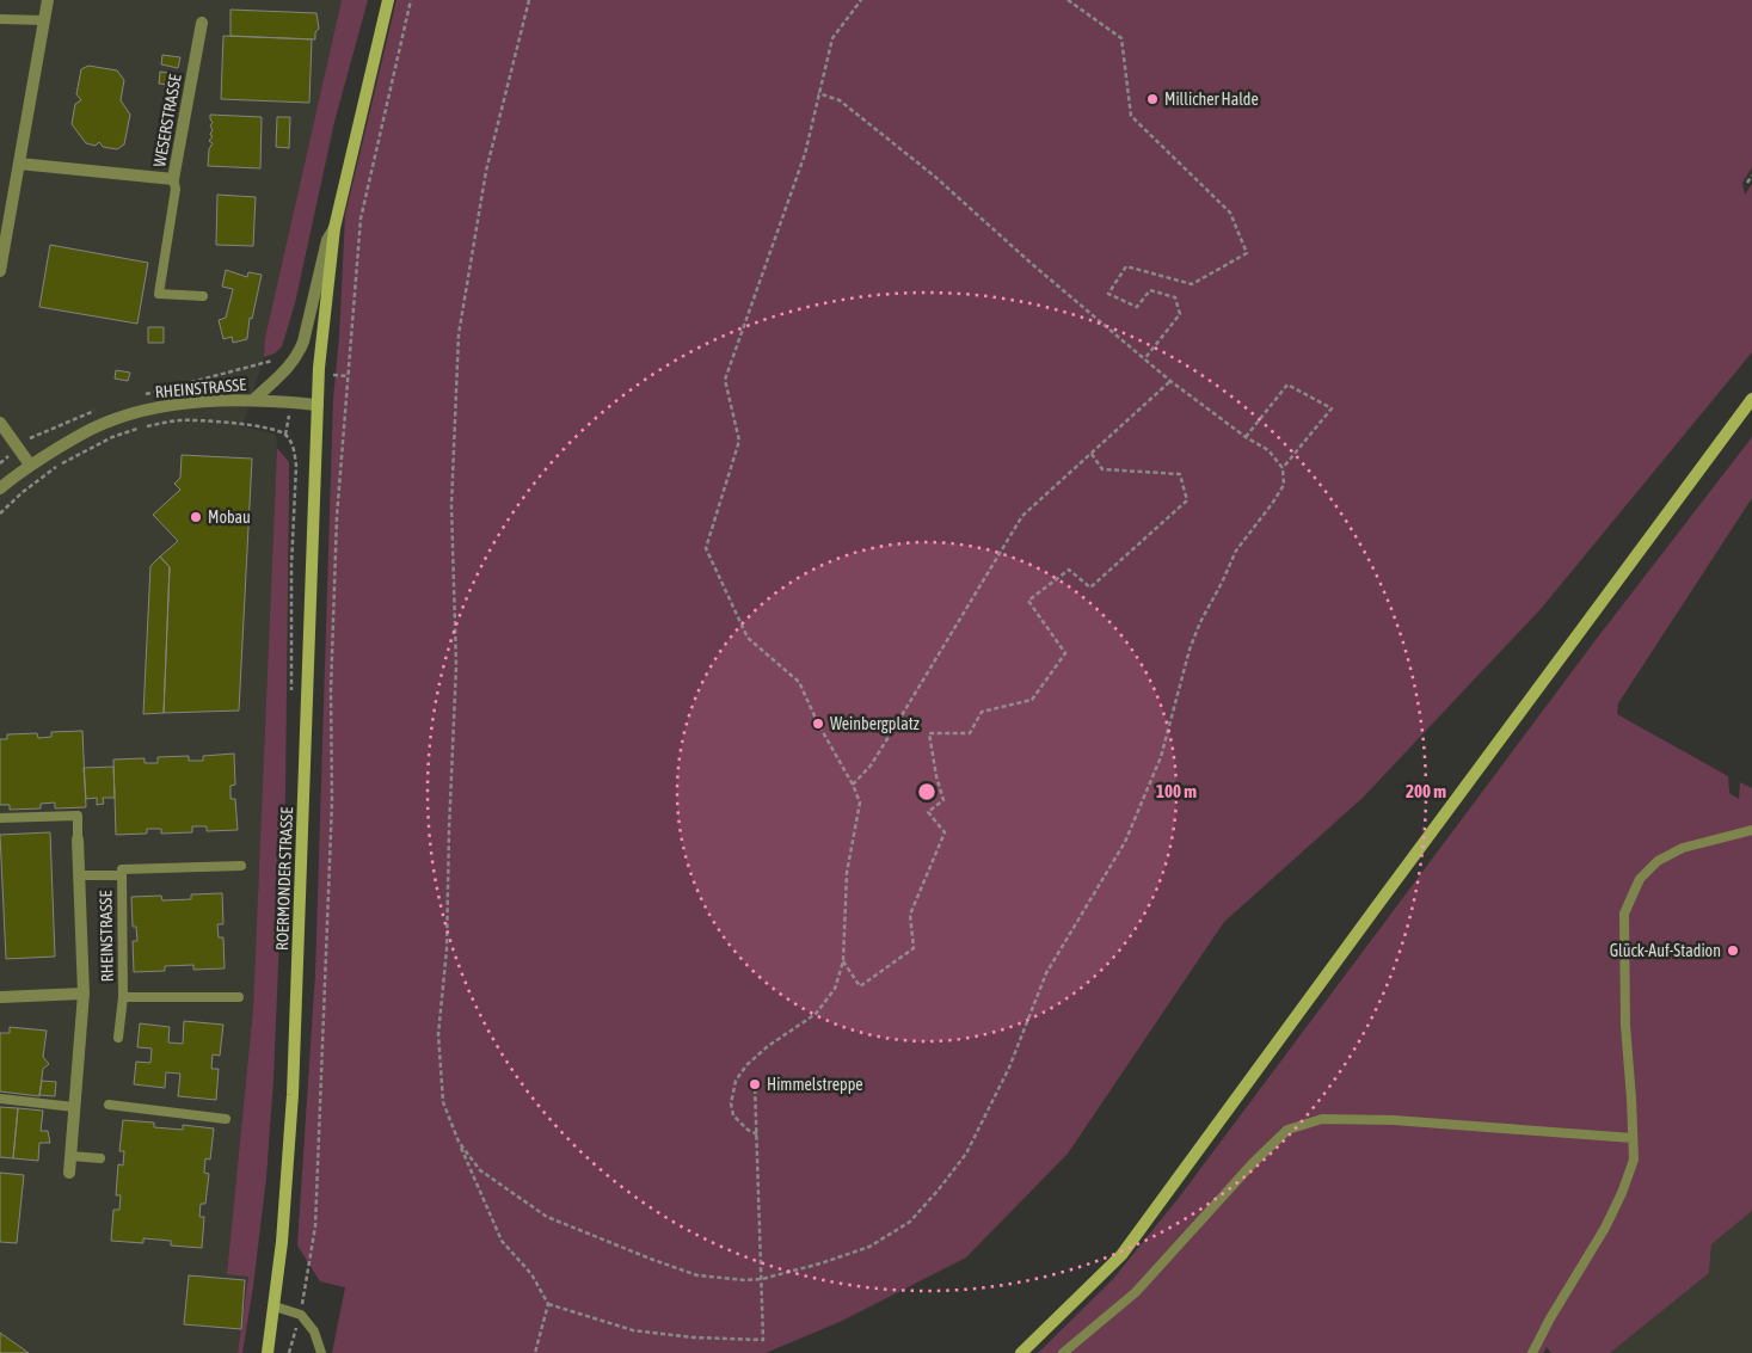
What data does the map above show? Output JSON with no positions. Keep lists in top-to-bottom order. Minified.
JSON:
{"streets":{"main road":["ROERMONDER STRASSE"],"street":["WESERSTRASSE","RHEINSTRASSE"]},"crossings":[["RHEINSTRASSE","ROERMONDER STRASSE"]],"places":["Millicher Halde","Mobau","Weinbergplatz","Glück-Auf-Stadion","Himmelstreppe"],"rings":["100 m","200 m"]}
